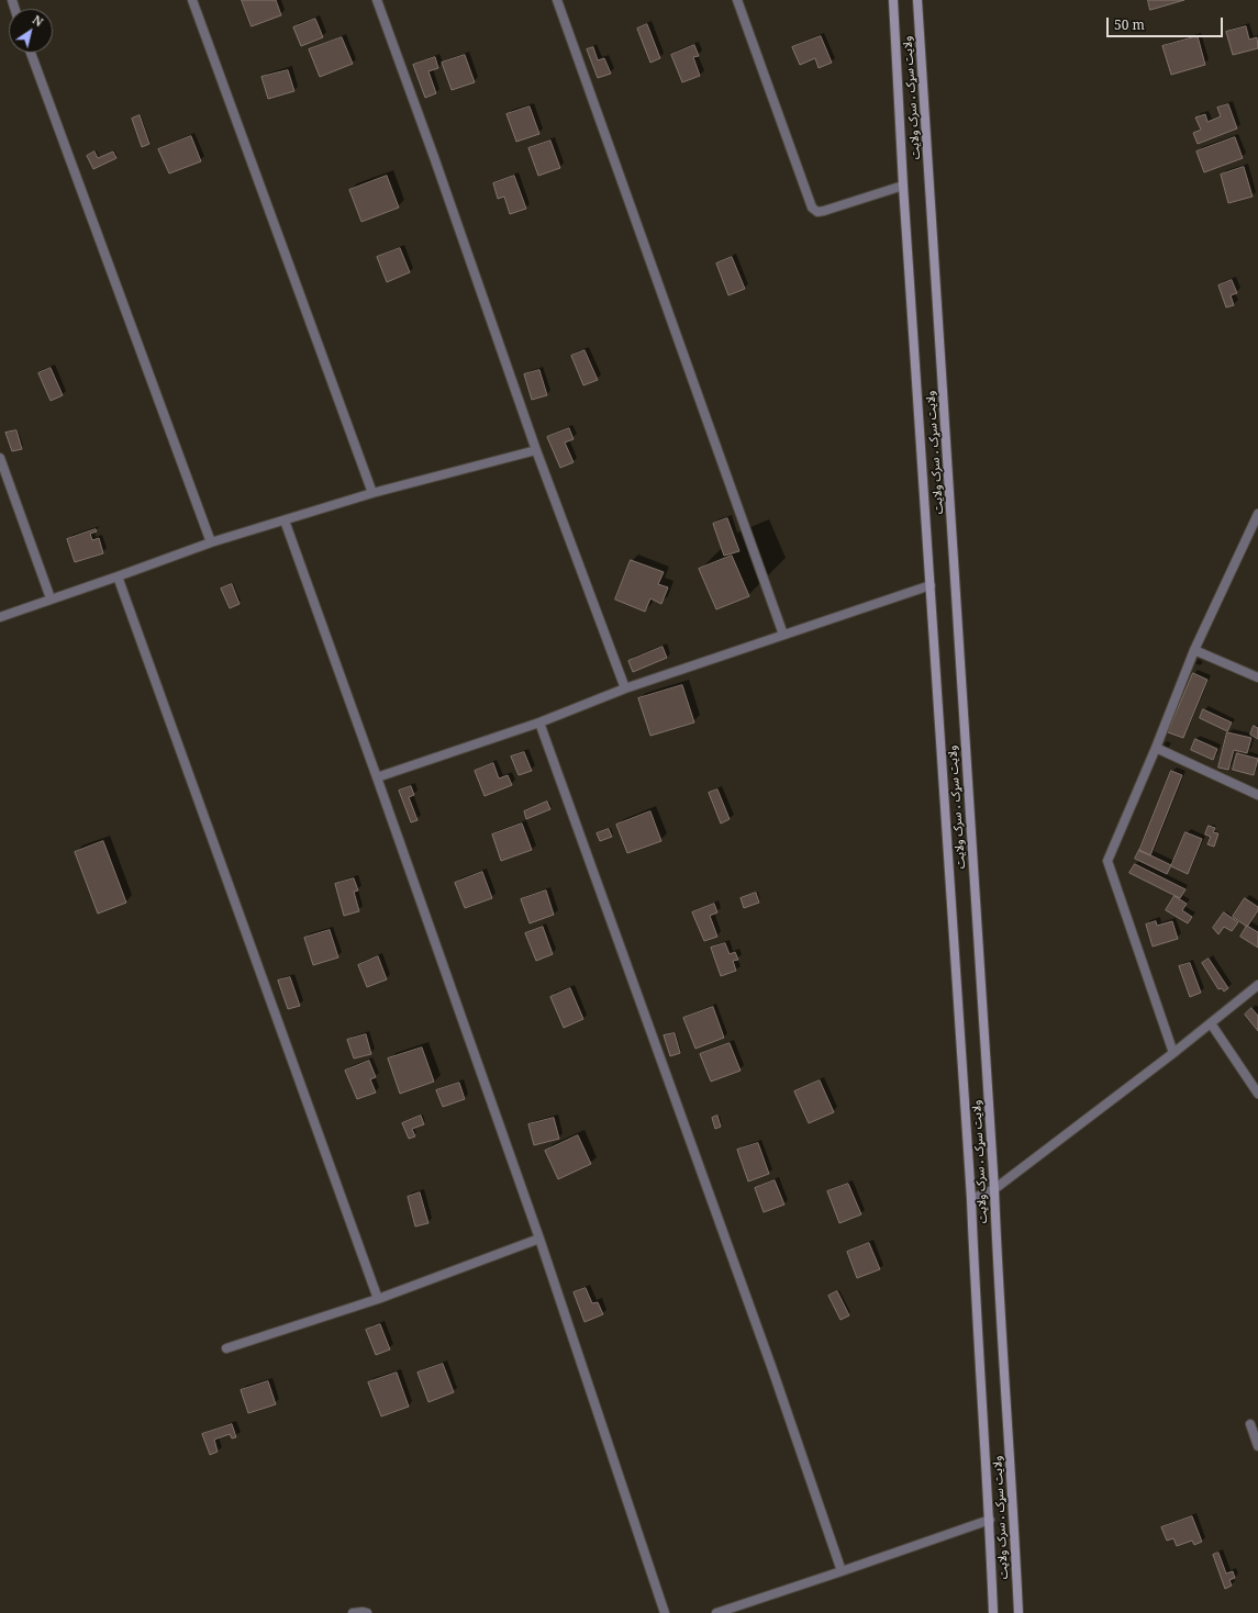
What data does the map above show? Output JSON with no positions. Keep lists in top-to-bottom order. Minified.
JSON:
{"streets":{"main road":["ولایت سړک ، سرک ولایت"]},"scale_bar":"50 m","north":"top right"}
